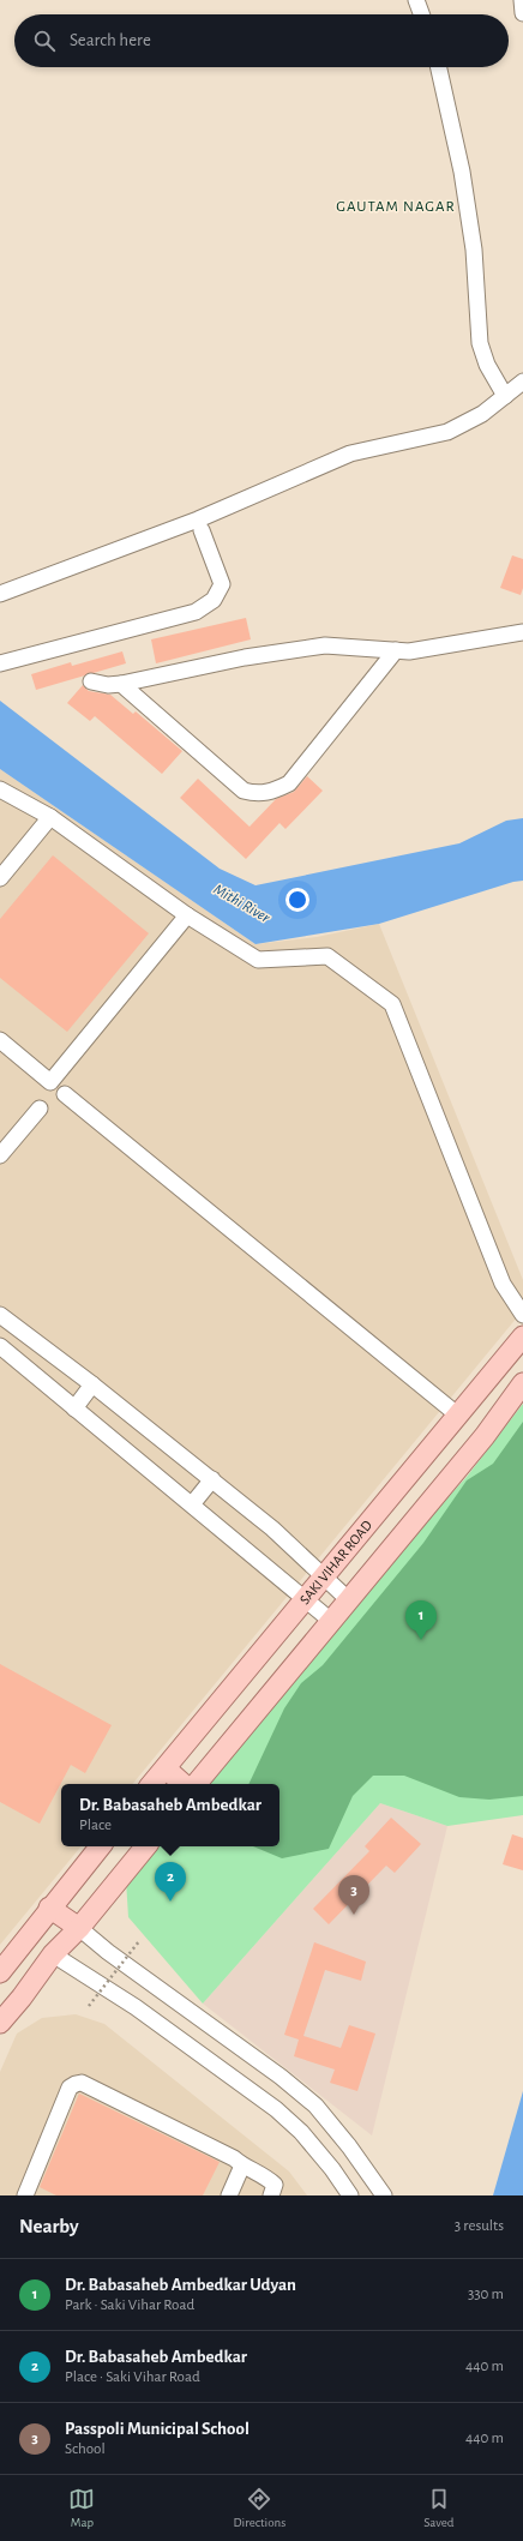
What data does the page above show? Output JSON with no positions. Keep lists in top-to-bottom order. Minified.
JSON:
{"streets":{"main road":["SAKI VIHAR ROAD"]},"districts":["GAUTAM NAGAR"],"water":["Mithi River"],"page":{"search":"Search here","pins":["1","2","3"],"popup":["Dr. Babasaheb Ambedkar","Place"],"heading":["Nearby","3 results"],"list":[{"mark":"1","name":"Dr. Babasaheb Ambedkar Udyan","note":"Park · Saki Vihar Road","value":"330 m"},{"mark":"2","name":"Dr. Babasaheb Ambedkar","note":"Place · Saki Vihar Road","value":"440 m"},{"mark":"3","name":"Passpoli Municipal School","note":"School","value":"440 m"}],"nav":["Map","Directions","Saved"]}}
